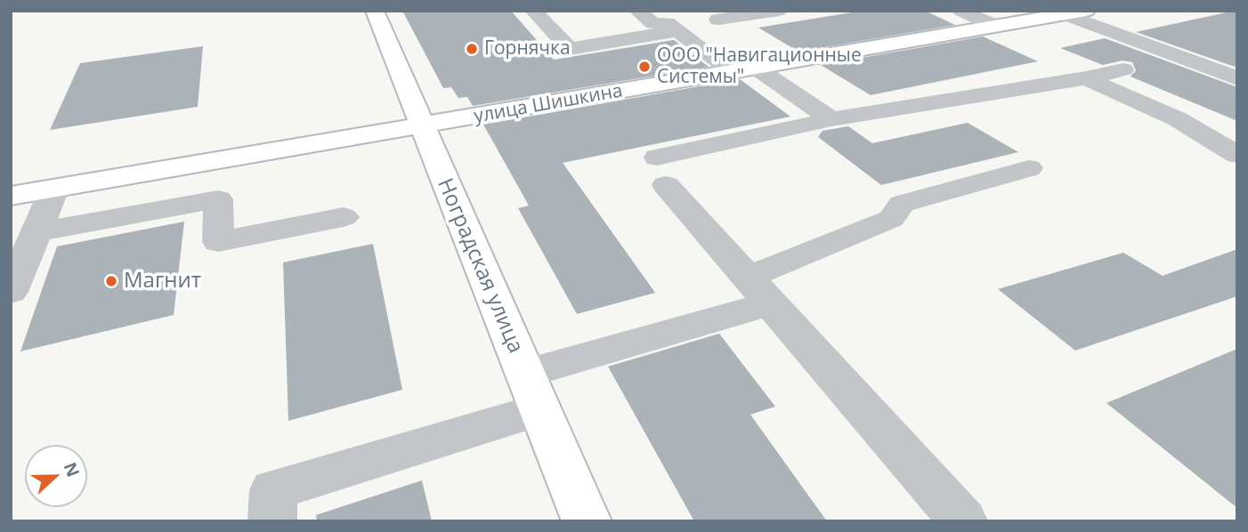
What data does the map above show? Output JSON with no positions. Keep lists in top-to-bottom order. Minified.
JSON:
{"streets":{"main road":["улица Шишкина","Ноградская улица"]},"crossings":[["улица Шишкина","Ноградская улица"]],"places":["Горнячка","ООО \"Навигационные Системы\"","Магнит"],"north":"right"}
